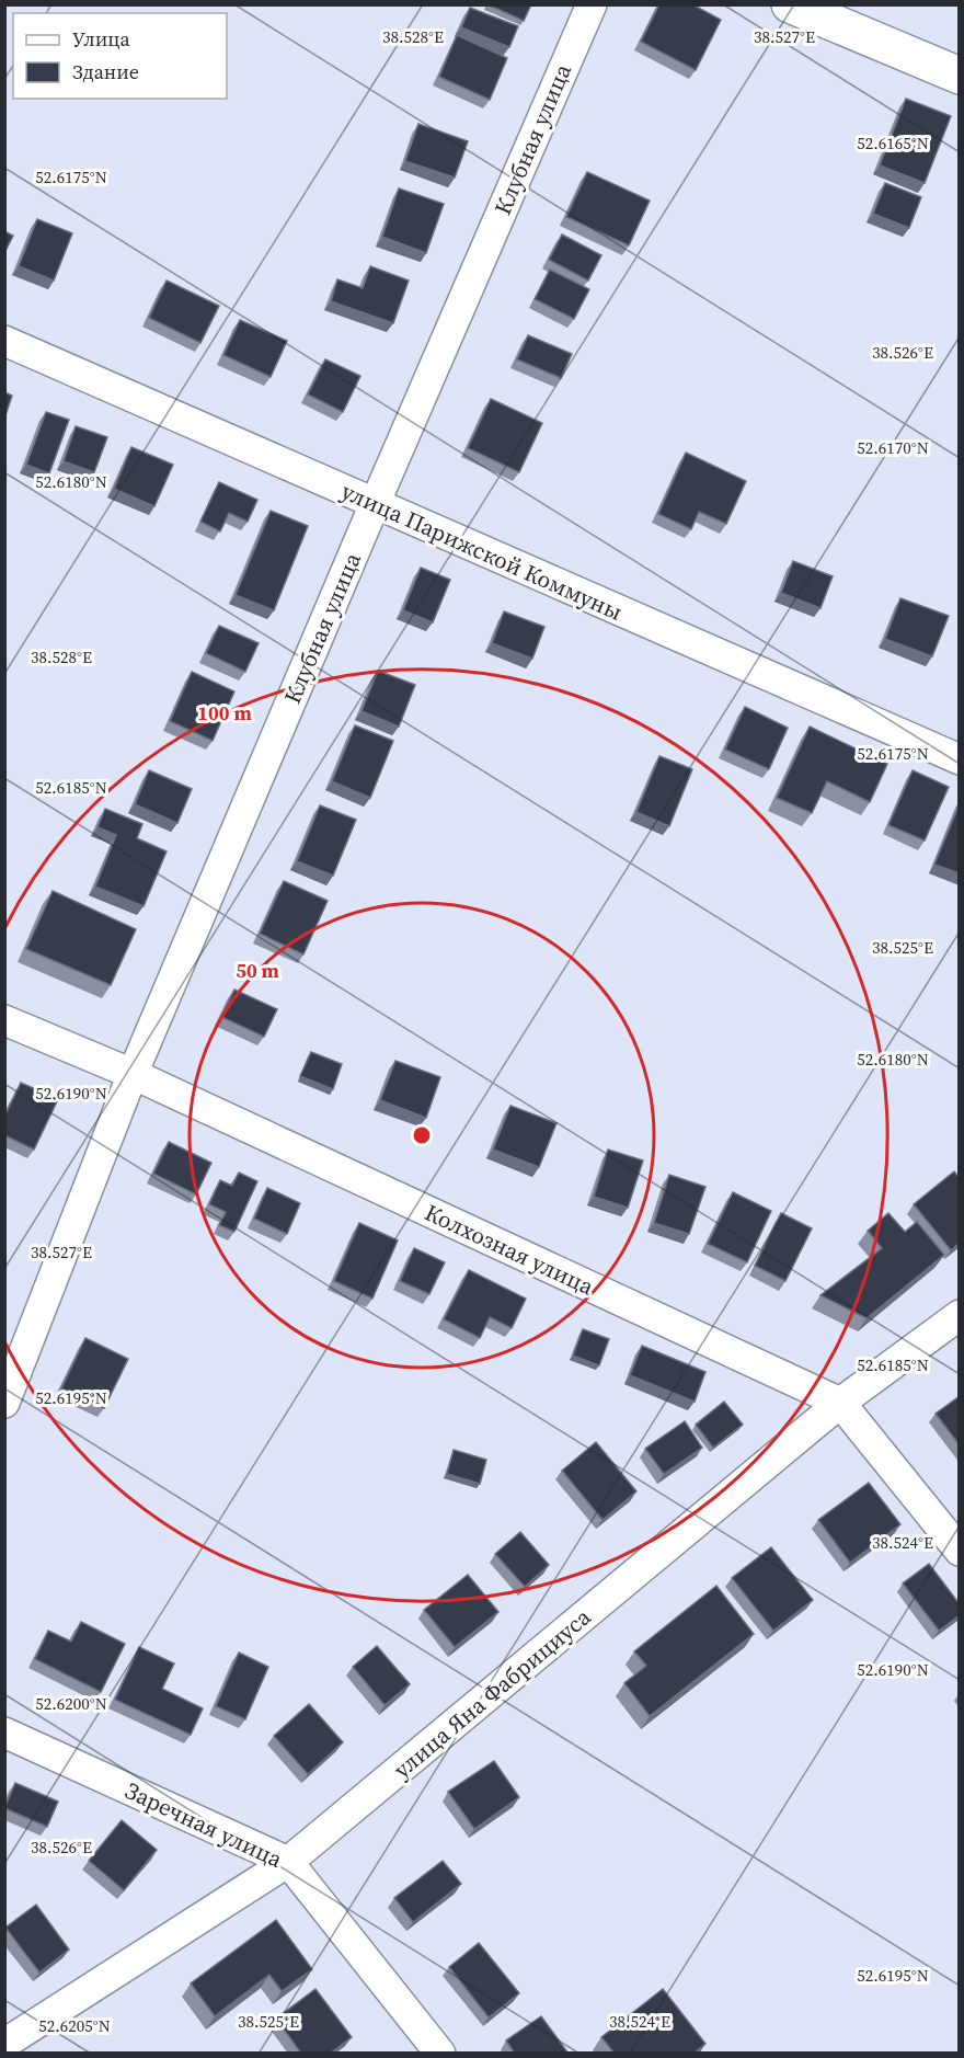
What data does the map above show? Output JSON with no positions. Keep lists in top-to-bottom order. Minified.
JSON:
{"streets":{"street":["Клубная улица","улица Парижской Коммуны","Колхозная улица","улица Яна Фабрициуса","Заречная улица"]},"crossings":[["Клубная улица","улица Парижской Коммуны"],["Клубная улица","Колхозная улица"],["Колхозная улица","улица Яна Фабрициуса"],["улица Яна Фабрициуса","Заречная улица"]],"legend":["Улица","Здание"],"coordinates":["38.528°E","38.527°E","52.6165°N","52.6175°N","38.526°E","52.6170°N","52.6180°N","52.6185°N","38.525°E","52.6190°N","52.6195°N","38.524°E","52.6200°N","52.6205°N"],"rings":["100 m","50 m"]}
